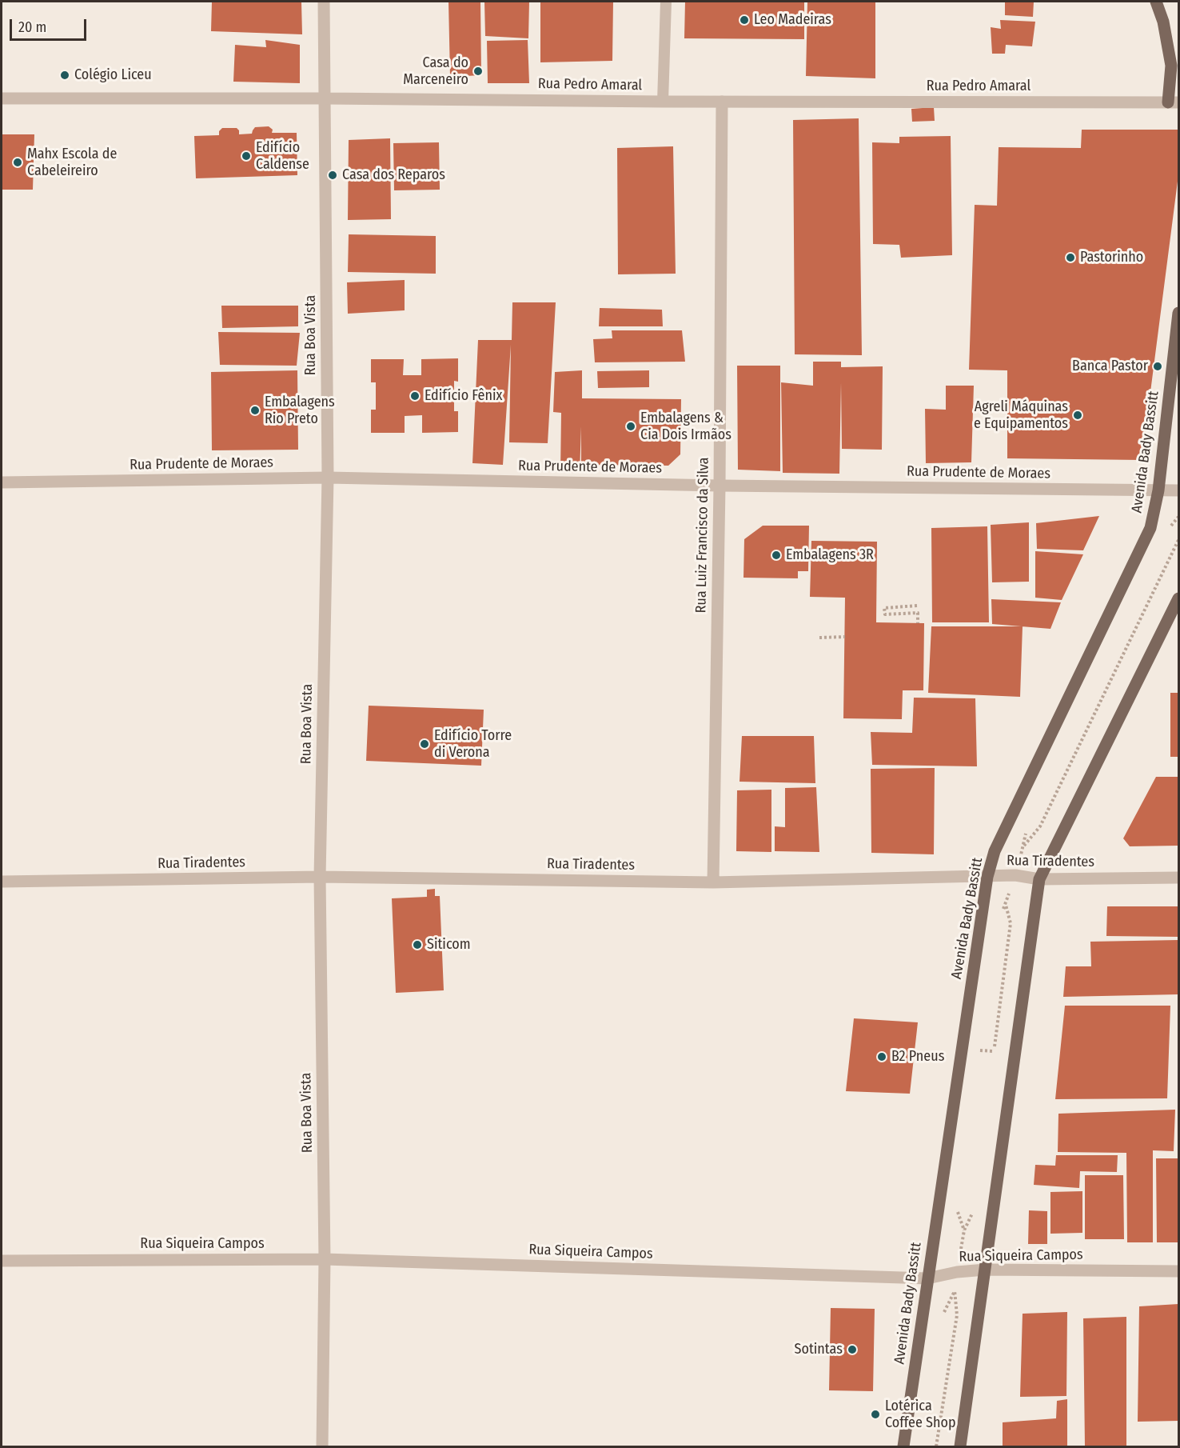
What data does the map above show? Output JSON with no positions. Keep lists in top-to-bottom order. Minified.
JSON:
{"streets":{"main road":["Avenida Bady Bassitt"],"street":["Rua Pedro Amaral","Rua Boa Vista","Rua Prudente de Moraes","Rua Luiz Francisco da Silva","Rua Tiradentes","Rua Siqueira Campos"]},"crossings":[["Rua Pedro Amaral","Rua Boa Vista"],["Rua Pedro Amaral","Rua Luiz Francisco da Silva"],["Rua Boa Vista","Rua Prudente de Moraes"],["Rua Boa Vista","Rua Tiradentes"],["Rua Boa Vista","Rua Siqueira Campos"],["Avenida Bady Bassitt","Rua Prudente de Moraes"],["Avenida Bady Bassitt","Rua Tiradentes"],["Avenida Bady Bassitt","Rua Siqueira Campos"],["Rua Prudente de Moraes","Rua Luiz Francisco da Silva"],["Rua Luiz Francisco da Silva","Rua Tiradentes"]],"places":["Leo Madeiras","Casa do Marceneiro","Colégio Liceu","Edifício Caldense","Mahx Escola de Cabeleireiro","Casa dos Reparos","Pastorinho","Banca Pastor","Edifício Fênix","Embalagens Rio Preto","Agreli Máquinas e Equipamentos","Embalagens & Cia Dois Irmãos","Embalagens 3R","Edifício Torre di Verona","Siticom","B2 Pneus","Sotintas","Lotérica Coffee Shop"],"scale_bar":"20 m"}
